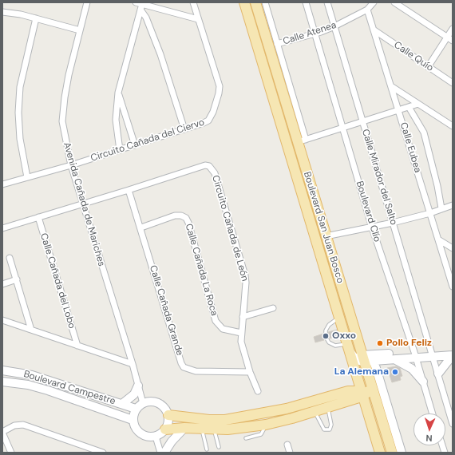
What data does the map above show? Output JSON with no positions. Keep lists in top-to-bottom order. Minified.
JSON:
{"streets":{"main road":["Boulevard San Juan Bosco"],"street":["Calle Atenea","Calle Quío","Circuito Cañada del Ciervo","Calle Eubea","Calle Mirador del Salto","Avenida Cañada de Mariches","Boulevard Clío","Circuito Cañada de León","Calle Cañada La Roca","Calle Cañada del Lobo","Calle Cañada Grande","Boulevard Campestre"]},"crossings":[["Calle Atenea","Calle Eubea"],["Calle Atenea","Calle Mirador del Salto"],["Calle Atenea","Boulevard Clío"],["Calle Quío","Calle Eubea"],["Circuito Cañada del Ciervo","Avenida Cañada de Mariches"],["Avenida Cañada de Mariches","Circuito Cañada de León"],["Avenida Cañada de Mariches","Boulevard Campestre"],["Circuito Cañada de León","Calle Cañada La Roca"],["Circuito Cañada de León","Calle Cañada del Lobo"],["Circuito Cañada de León","Calle Cañada Grande"],["Calle Cañada La Roca","Calle Cañada Grande"]],"places":["Oxxo","Pollo Feliz","La Alemana"],"north":"bottom"}
